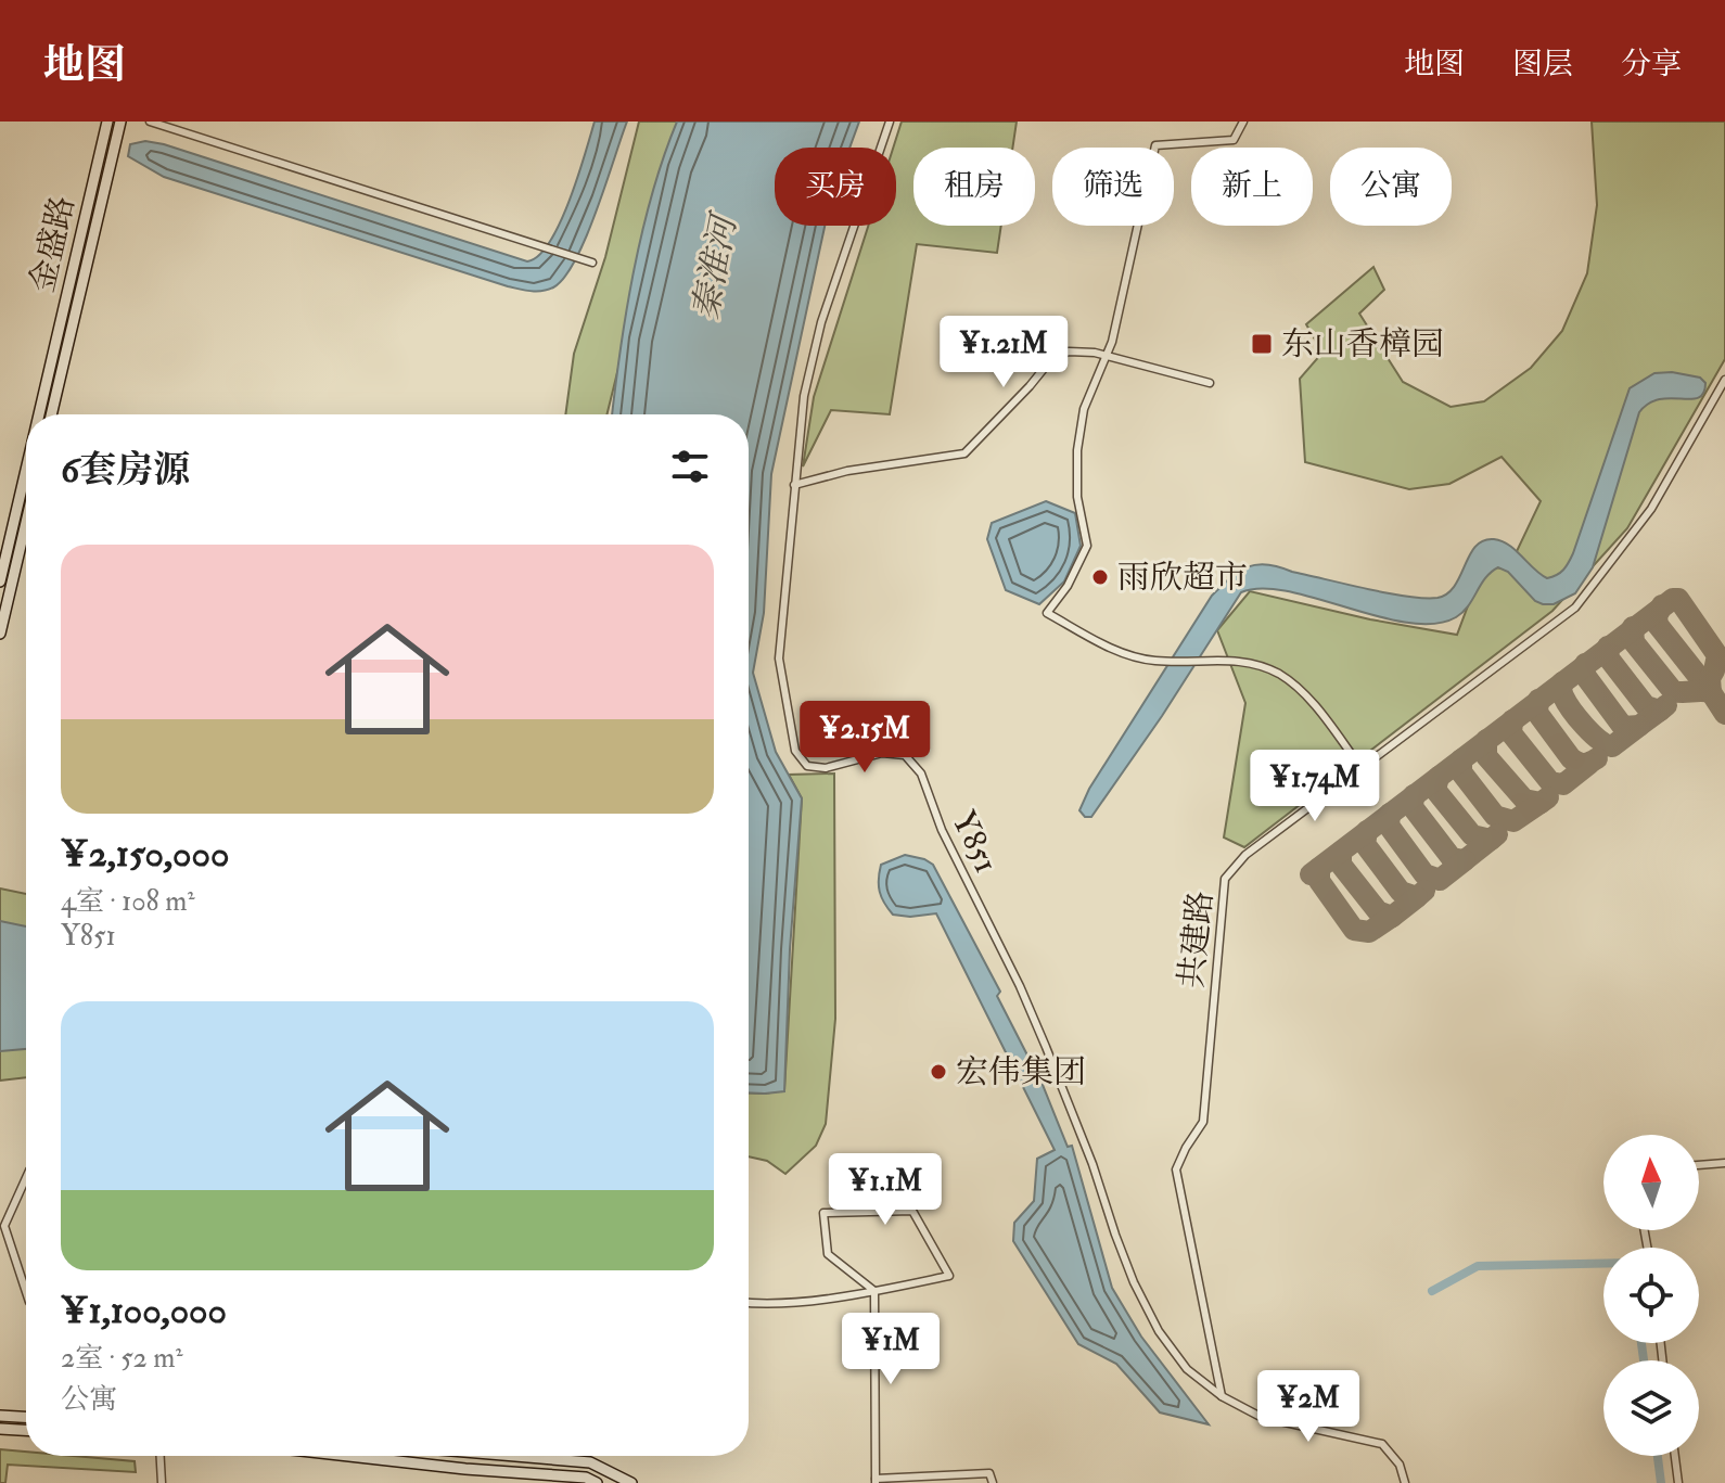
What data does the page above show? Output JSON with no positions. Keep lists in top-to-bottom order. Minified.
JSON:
{"streets":{"street":["金盛路","Y851","共建路"]},"crossings":[["Y851","共建路"]],"water":["秦淮河"],"places":{"transit":["东山香樟园"],"other":["雨欣超市","宏伟集团"]},"north":"top","page":{"header":"地图","nav":["地图","图层","分享"],"chip":["买房","租房","筛选","新上","公寓"],"price":["¥1.21M","¥2.15M","¥1.74M","¥1.1M","¥1M","¥2M"],"heading":"6套房源","list":[{"name":"¥2,150,000","note":"4室 · 108 m² · Y851"},{"name":"¥1,100,000","note":"2室 · 52 m² · 公寓"}]}}
